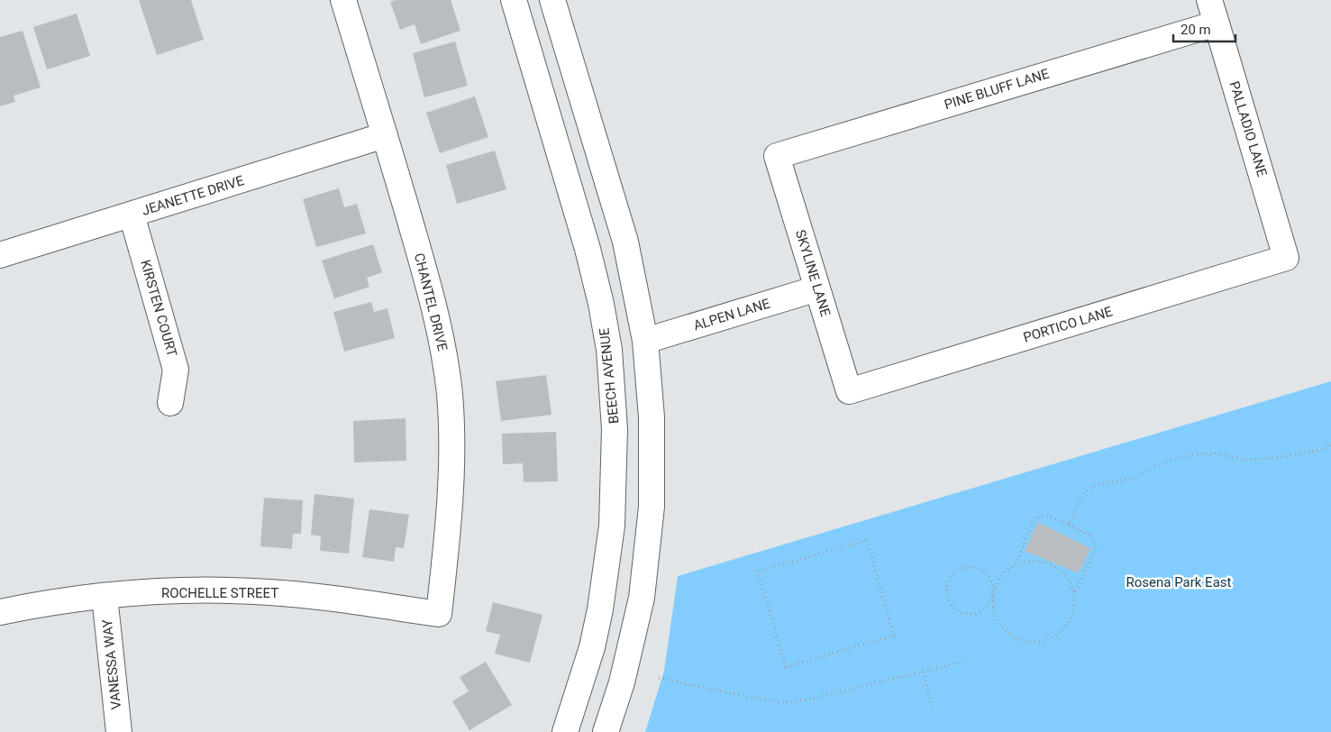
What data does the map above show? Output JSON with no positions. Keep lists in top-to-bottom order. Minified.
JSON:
{"streets":{"street":["PINE BLUFF LANE","PALLADIO LANE","JEANETTE DRIVE","SKYLINE LANE","CHANTEL DRIVE","KIRSTEN COURT","ALPEN LANE","PORTICO LANE","BEECH AVENUE","ROCHELLE STREET","VANESSA WAY"]},"crossings":[["PINE BLUFF LANE","PALLADIO LANE"],["PINE BLUFF LANE","SKYLINE LANE"],["PALLADIO LANE","PORTICO LANE"],["JEANETTE DRIVE","CHANTEL DRIVE"],["JEANETTE DRIVE","KIRSTEN COURT"],["SKYLINE LANE","ALPEN LANE"],["SKYLINE LANE","PORTICO LANE"],["CHANTEL DRIVE","ROCHELLE STREET"],["ROCHELLE STREET","VANESSA WAY"]],"parks":["Rosena Park East"],"scale_bar":"20 m"}
